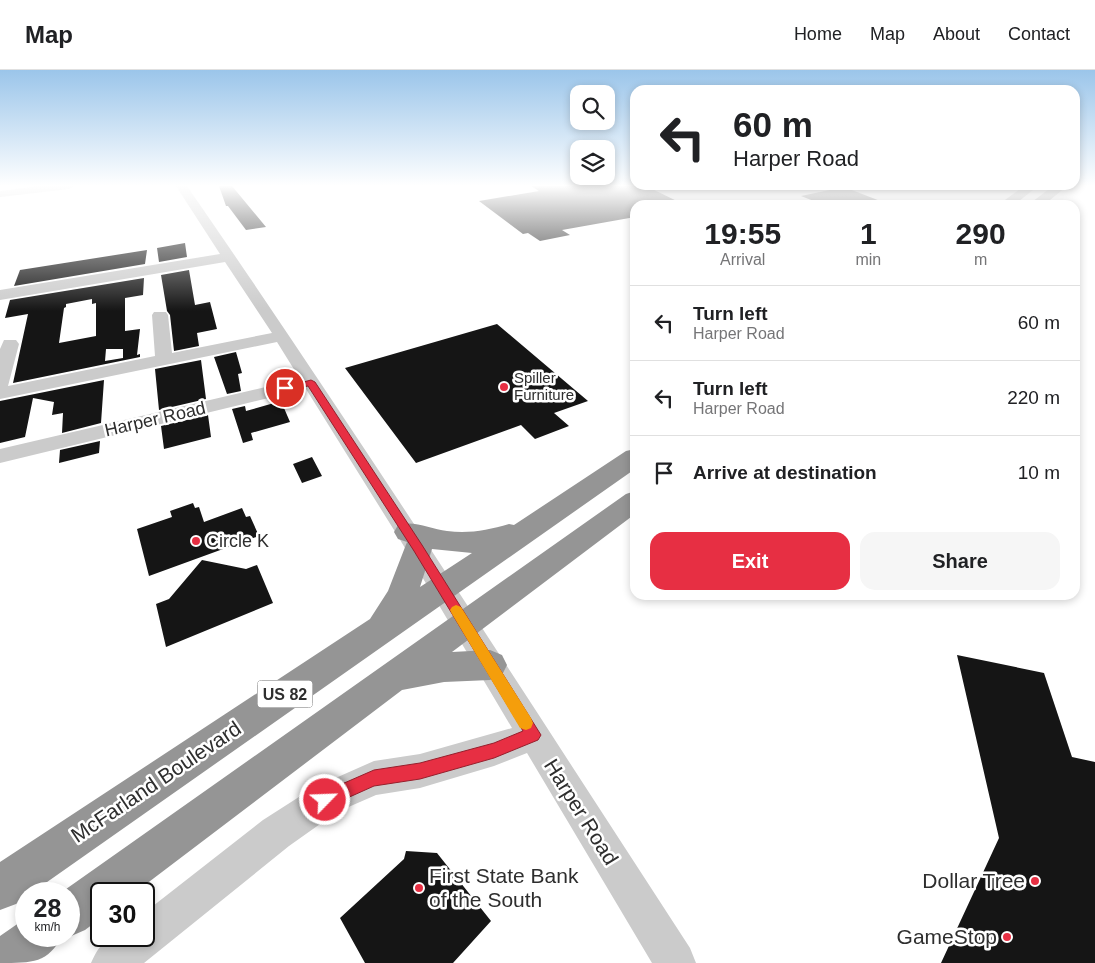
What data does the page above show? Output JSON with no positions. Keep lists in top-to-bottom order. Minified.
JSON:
{"streets":{"highway":["US 82","McFarland Boulevard"],"street":["Harper Road"]},"crossings":[["Harper Road","US 82"],["Harper Road","McFarland Boulevard"]],"places":["Spiller Furniture","Circle K","Dollar Tree","First State Bank of the South","GameStop"],"page":{"header":"Map","nav":["Home","Map","About","Contact"],"turn":["60 m","Harper Road"],"eta":["19:55","Arrival","1","min","290","m"],"list":[{"name":"Turn left","note":"Harper Road","value":"60 m"},{"name":"Turn left","note":"Harper Road","value":"220 m"},{"name":"Arrive at destination","value":"10 m"}],"buttons":["Exit","Share"],"speed":"28 km/h","limit":"30"}}
